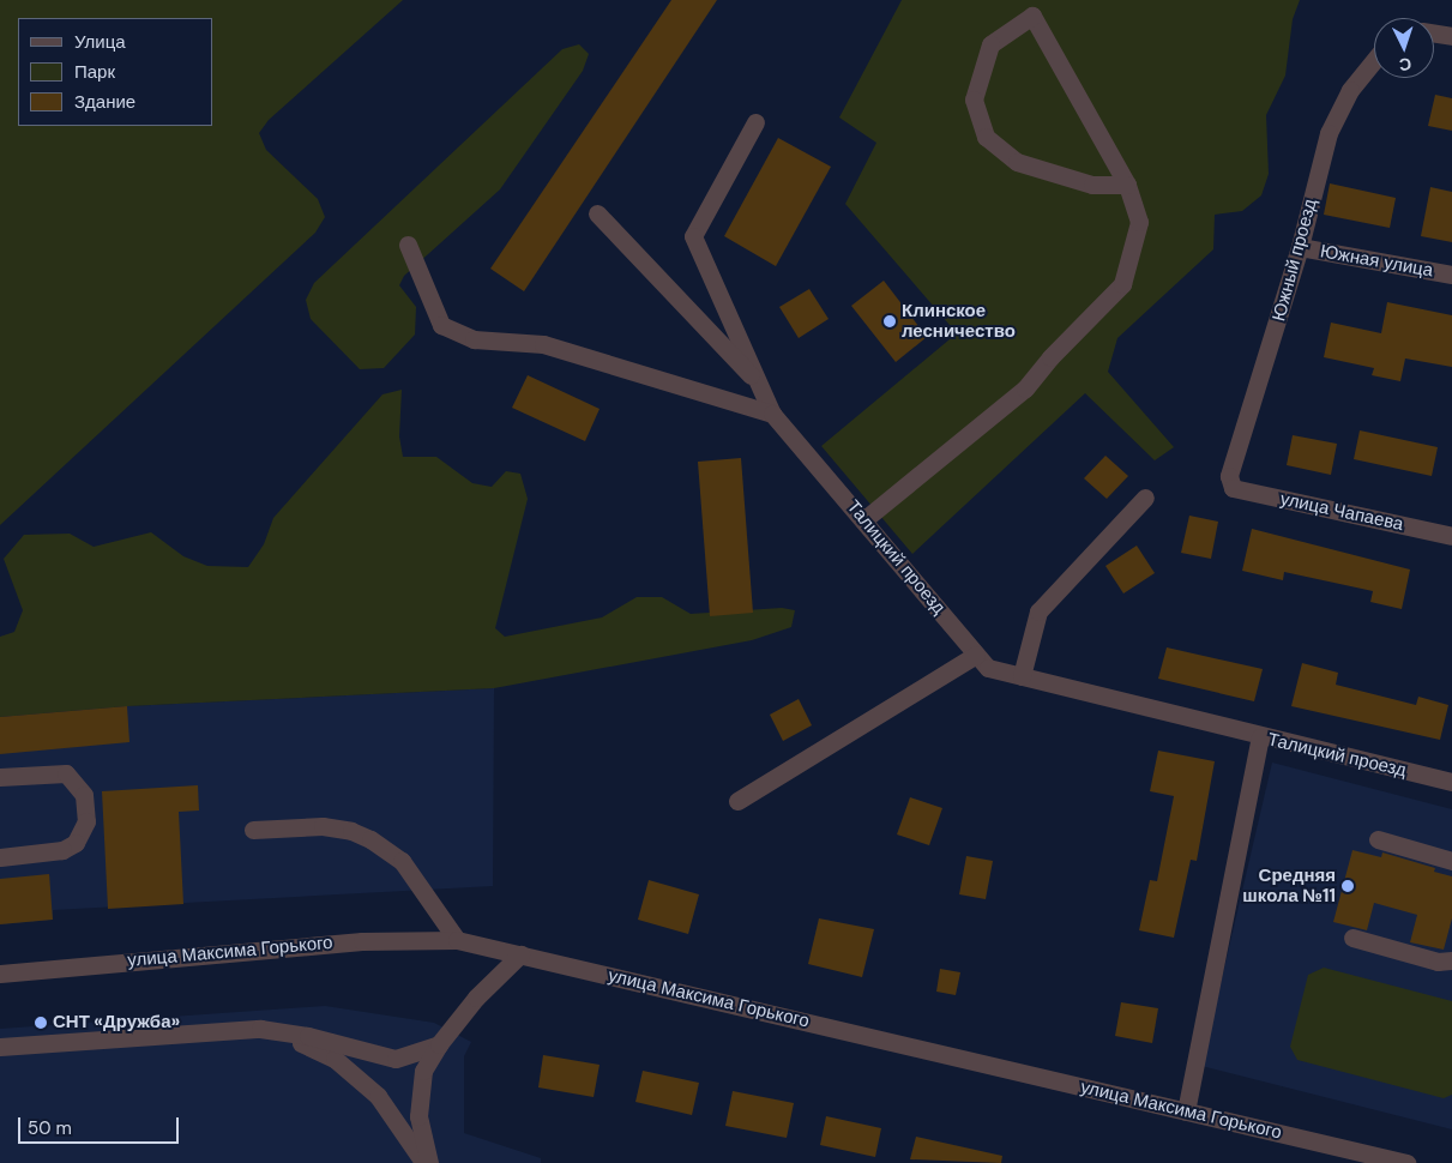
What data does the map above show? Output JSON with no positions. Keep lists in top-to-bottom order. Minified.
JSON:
{"streets":{"street":["Южный проезд","Южная улица","улица Чапаева","Талицкий проезд","улица Максима Горького"]},"crossings":[["Южный проезд","Южная улица"],["Южный проезд","улица Чапаева"]],"places":["Клинское лесничество","Средняя школа №11","СНТ «Дружба»"],"legend":["Улица","Парк","Здание"],"scale_bar":"50 m","north":"bottom"}
